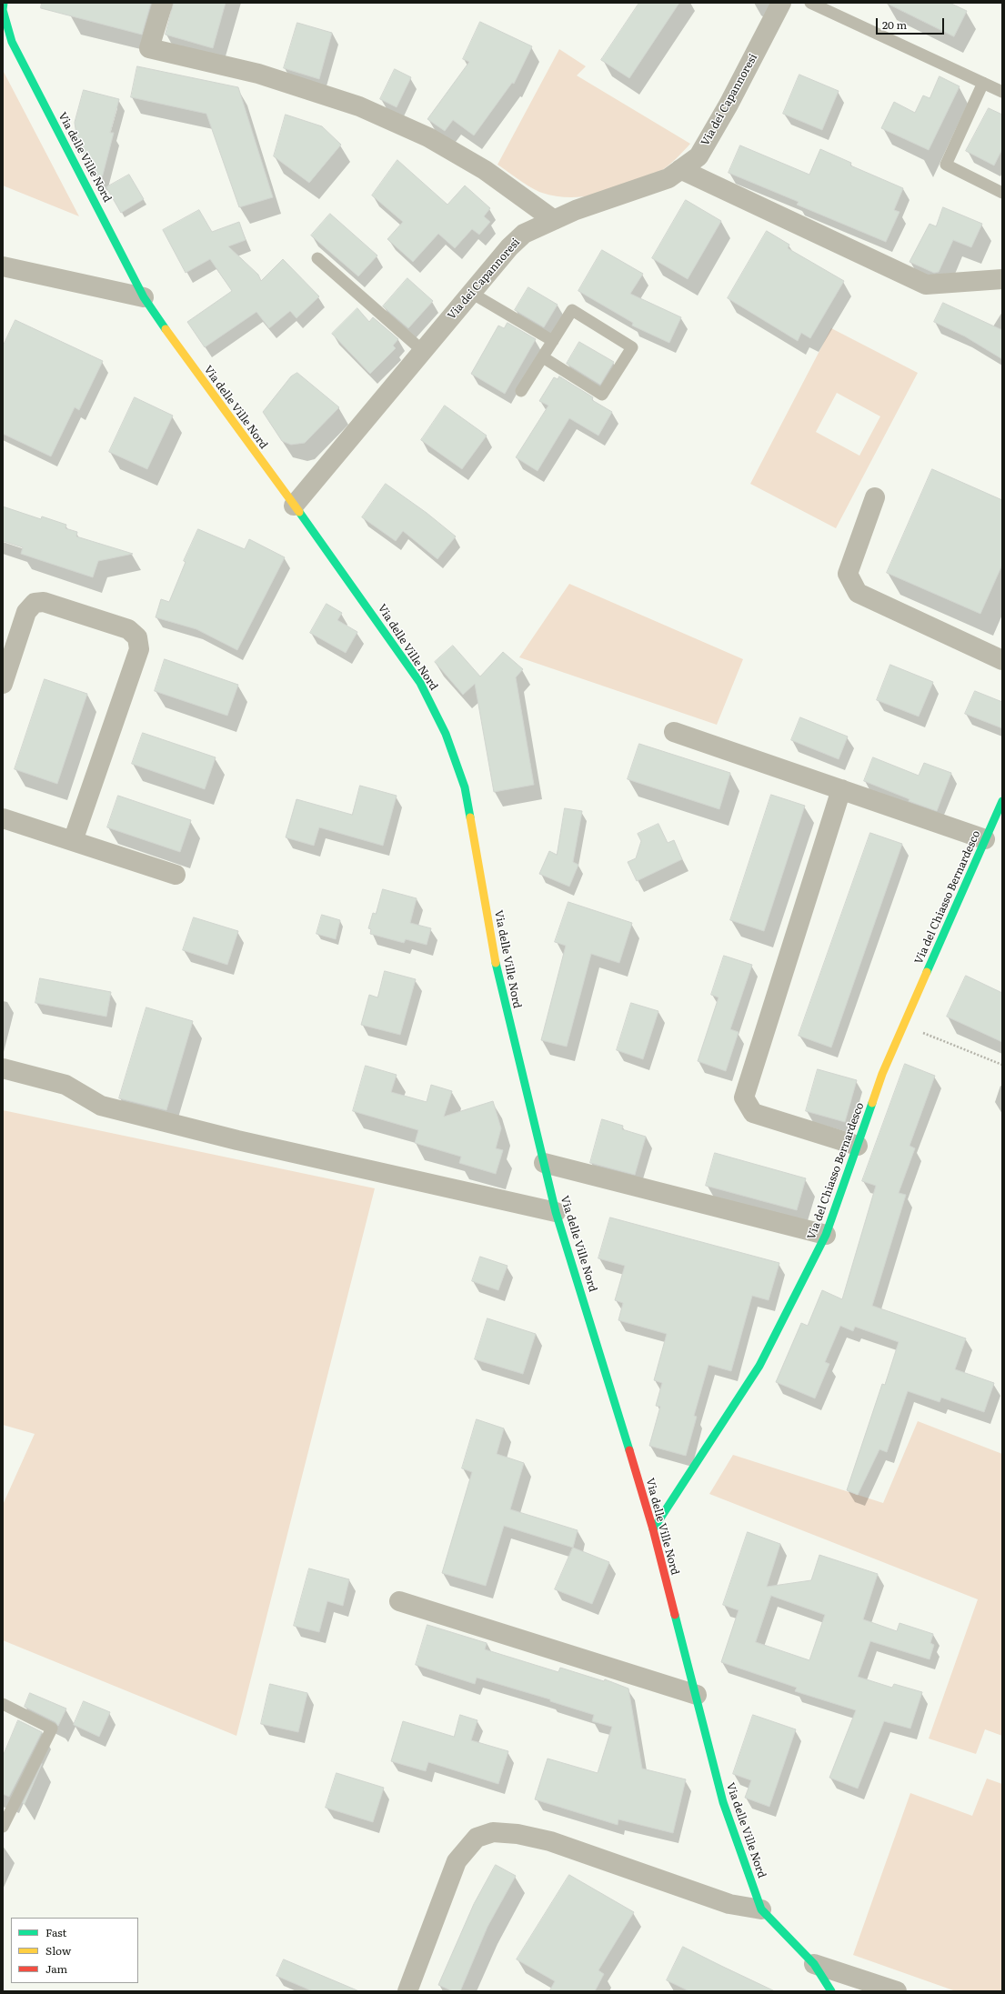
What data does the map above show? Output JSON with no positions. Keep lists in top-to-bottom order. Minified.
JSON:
{"streets":{"street":["Via dei Capannoresi","Via delle Ville Nord","Via del Chiasso Bernardesco"]},"crossings":[["Via dei Capannoresi","Via delle Ville Nord"],["Via delle Ville Nord","Via del Chiasso Bernardesco"]],"legend":["Fast","Slow","Jam"],"scale_bar":"20 m"}
